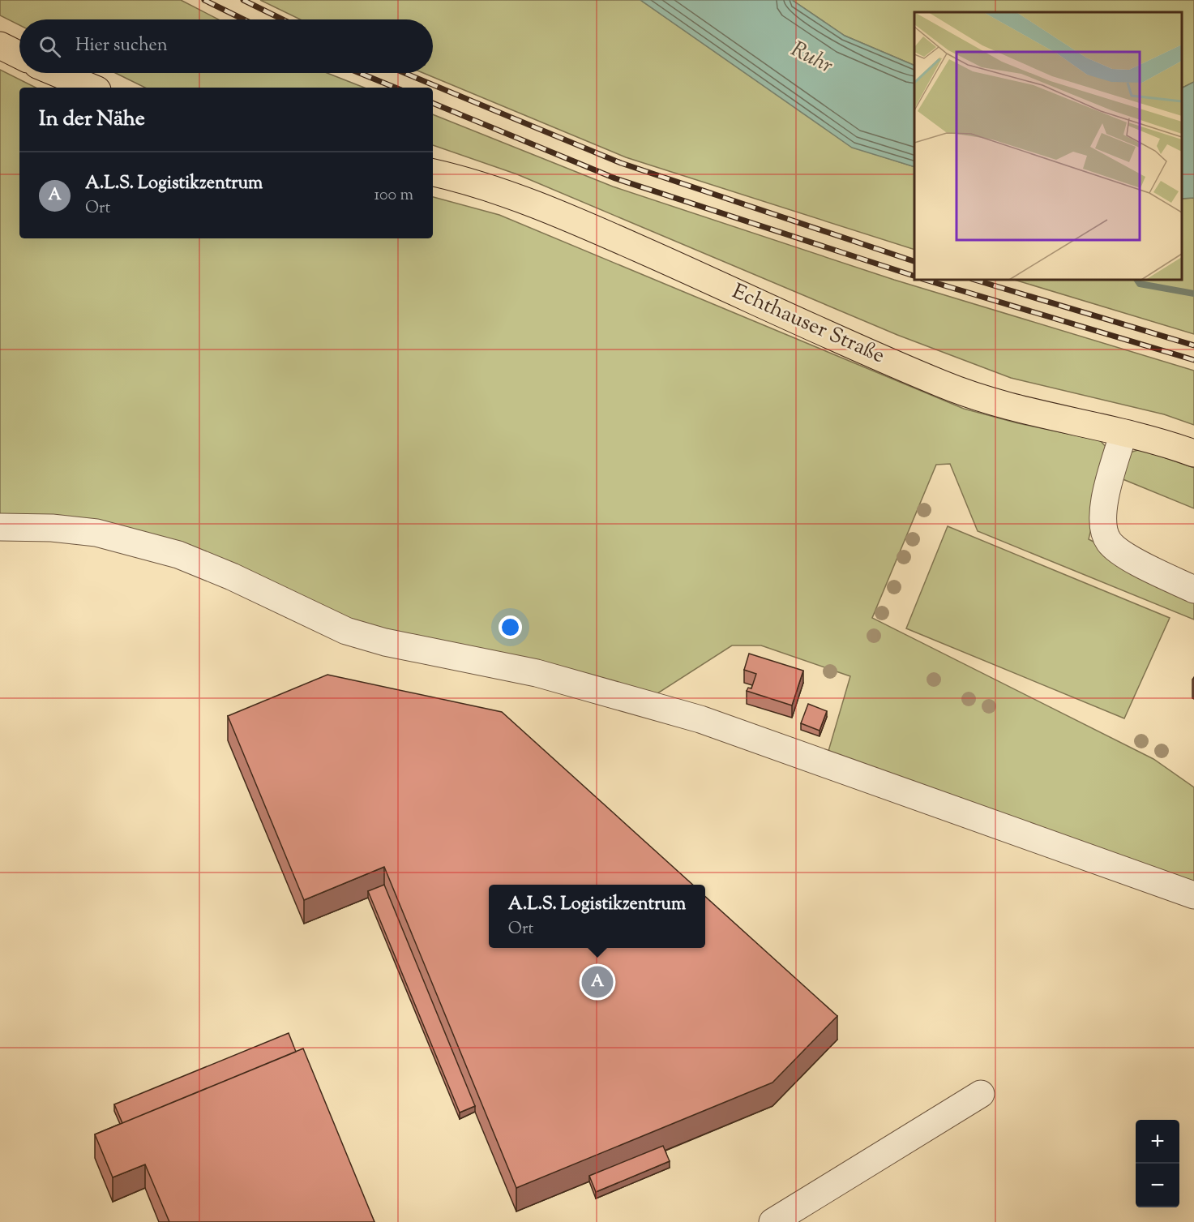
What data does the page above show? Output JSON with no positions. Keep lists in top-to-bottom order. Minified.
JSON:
{"streets":{"main road":["Echthauser Straße"]},"water":["Ruhr"],"page":{"search":"Hier suchen","heading":"In der Nähe","list":[{"mark":"A","name":"A.L.S. Logistikzentrum","note":"Ort","value":"100 m"}],"popup":["A.L.S. Logistikzentrum","Ort"],"pins":"A","map_buttons":["+","−"]}}
